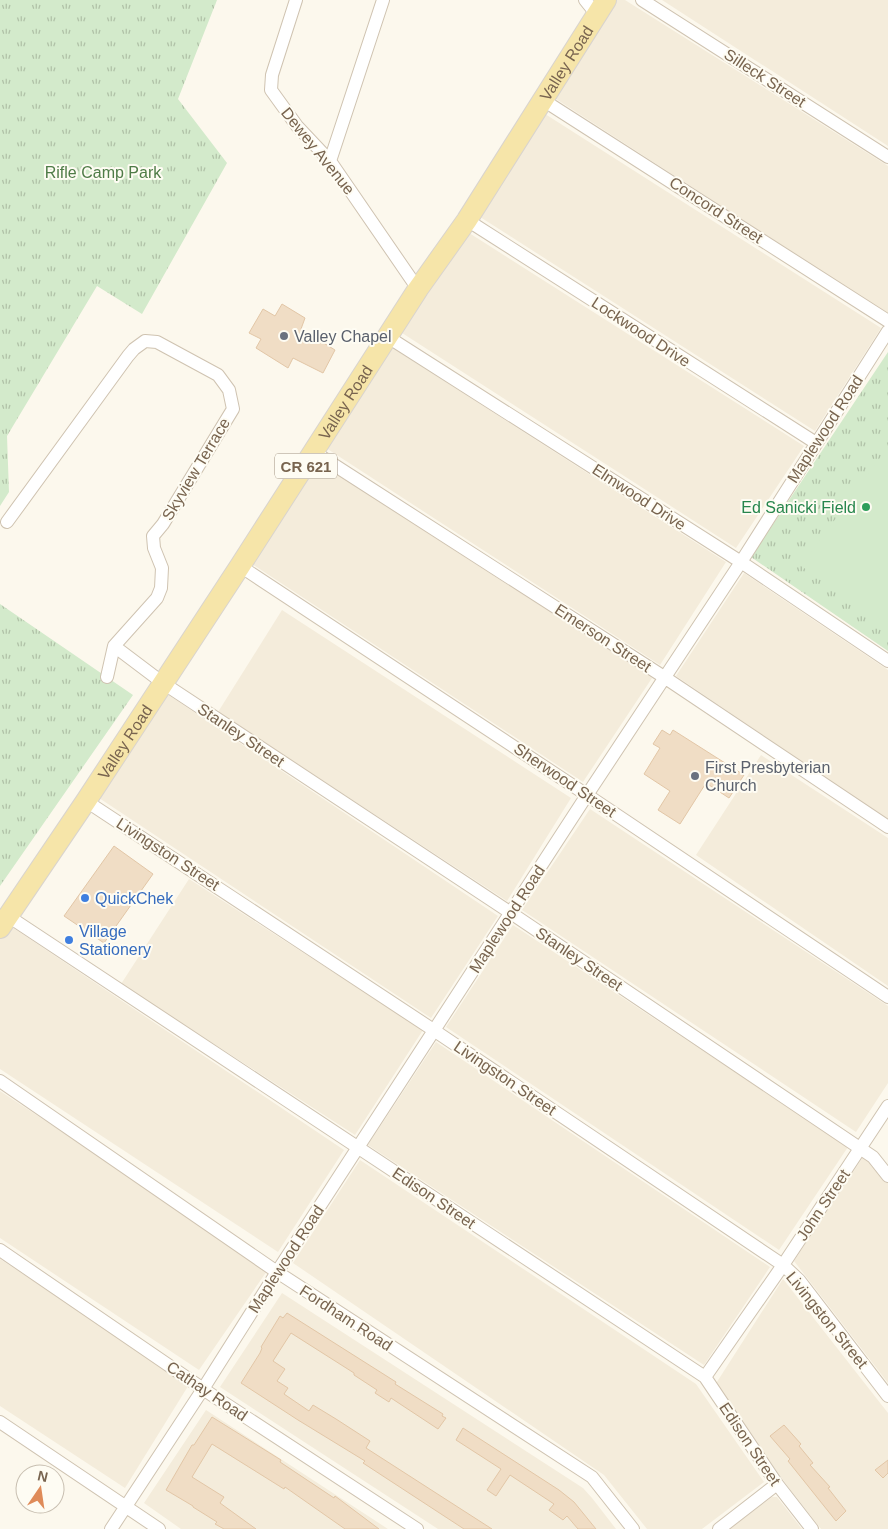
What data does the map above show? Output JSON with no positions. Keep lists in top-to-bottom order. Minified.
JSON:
{"streets":{"main road":["Valley Road","CR 621"],"street":["Silleck Street","Dewey Avenue","Concord Street","Lockwood Drive","Maplewood Road","Skyview Terrace","Elmwood Drive","Emerson Street","Stanley Street","Sherwood Street","Livingston Street","Edison Street","John Street","Fordham Road","Cathay Road"]},"crossings":[["Valley Road","Dewey Avenue"],["Valley Road","Concord Street"],["Valley Road","Lockwood Drive"],["Valley Road","Elmwood Drive"],["Valley Road","Emerson Street"],["Valley Road","Stanley Street"],["Valley Road","Sherwood Street"],["Valley Road","Livingston Street"],["Valley Road","Edison Street"],["Lockwood Drive","Maplewood Road"],["Maplewood Road","Elmwood Drive"],["Maplewood Road","Emerson Street"],["Maplewood Road","Stanley Street"],["Maplewood Road","Sherwood Street"],["Maplewood Road","Livingston Street"],["Maplewood Road","Edison Street"],["Maplewood Road","Fordham Road"],["Maplewood Road","Cathay Road"],["Stanley Street","John Street"],["Livingston Street","John Street"],["Edison Street","John Street"]],"parks":["Rifle Camp Park"],"places":["Valley Chapel","Ed Sanicki Field","First Presbyterian Church","QuickChek","Village Stationery"],"north":"top"}
